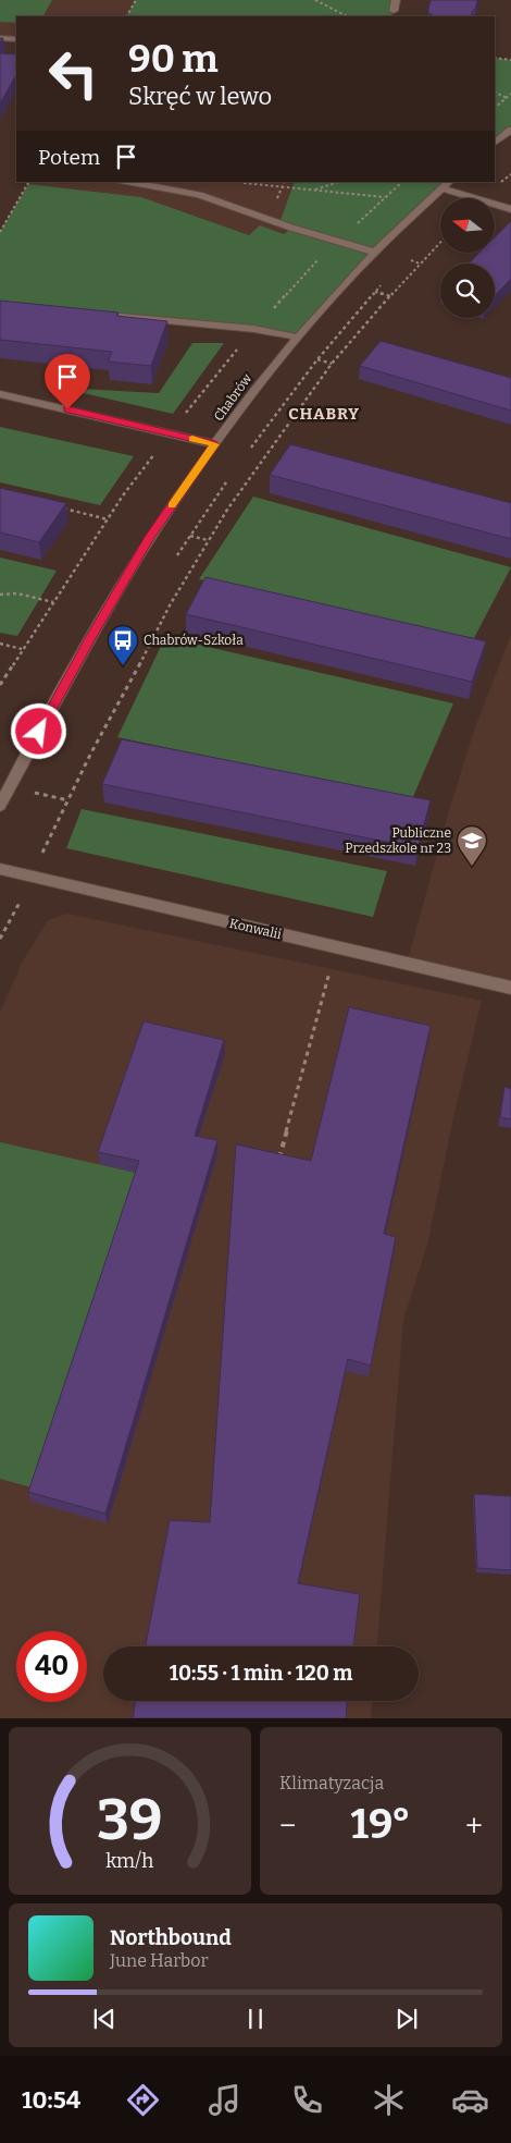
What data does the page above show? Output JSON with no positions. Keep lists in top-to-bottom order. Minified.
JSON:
{"streets":{"street":["Chabrów","Konwalii"]},"districts":["CHABRY"],"places":{"bus stop":["Chabrów-Szkoła"],"school or university":["Publiczne Przedszkole nr 23"]},"north":"left","page":{"turn":["90 m","Skręć w lewo"],"then":"Potem","limit":"40","trip":"10:55 · 1 min · 120 m","tile":"Klimatyzacja","heat":["−","19°","+"],"song":["Northbound","June Harbor"],"tabs":"10:54","gauge":["39","km/h"]}}
